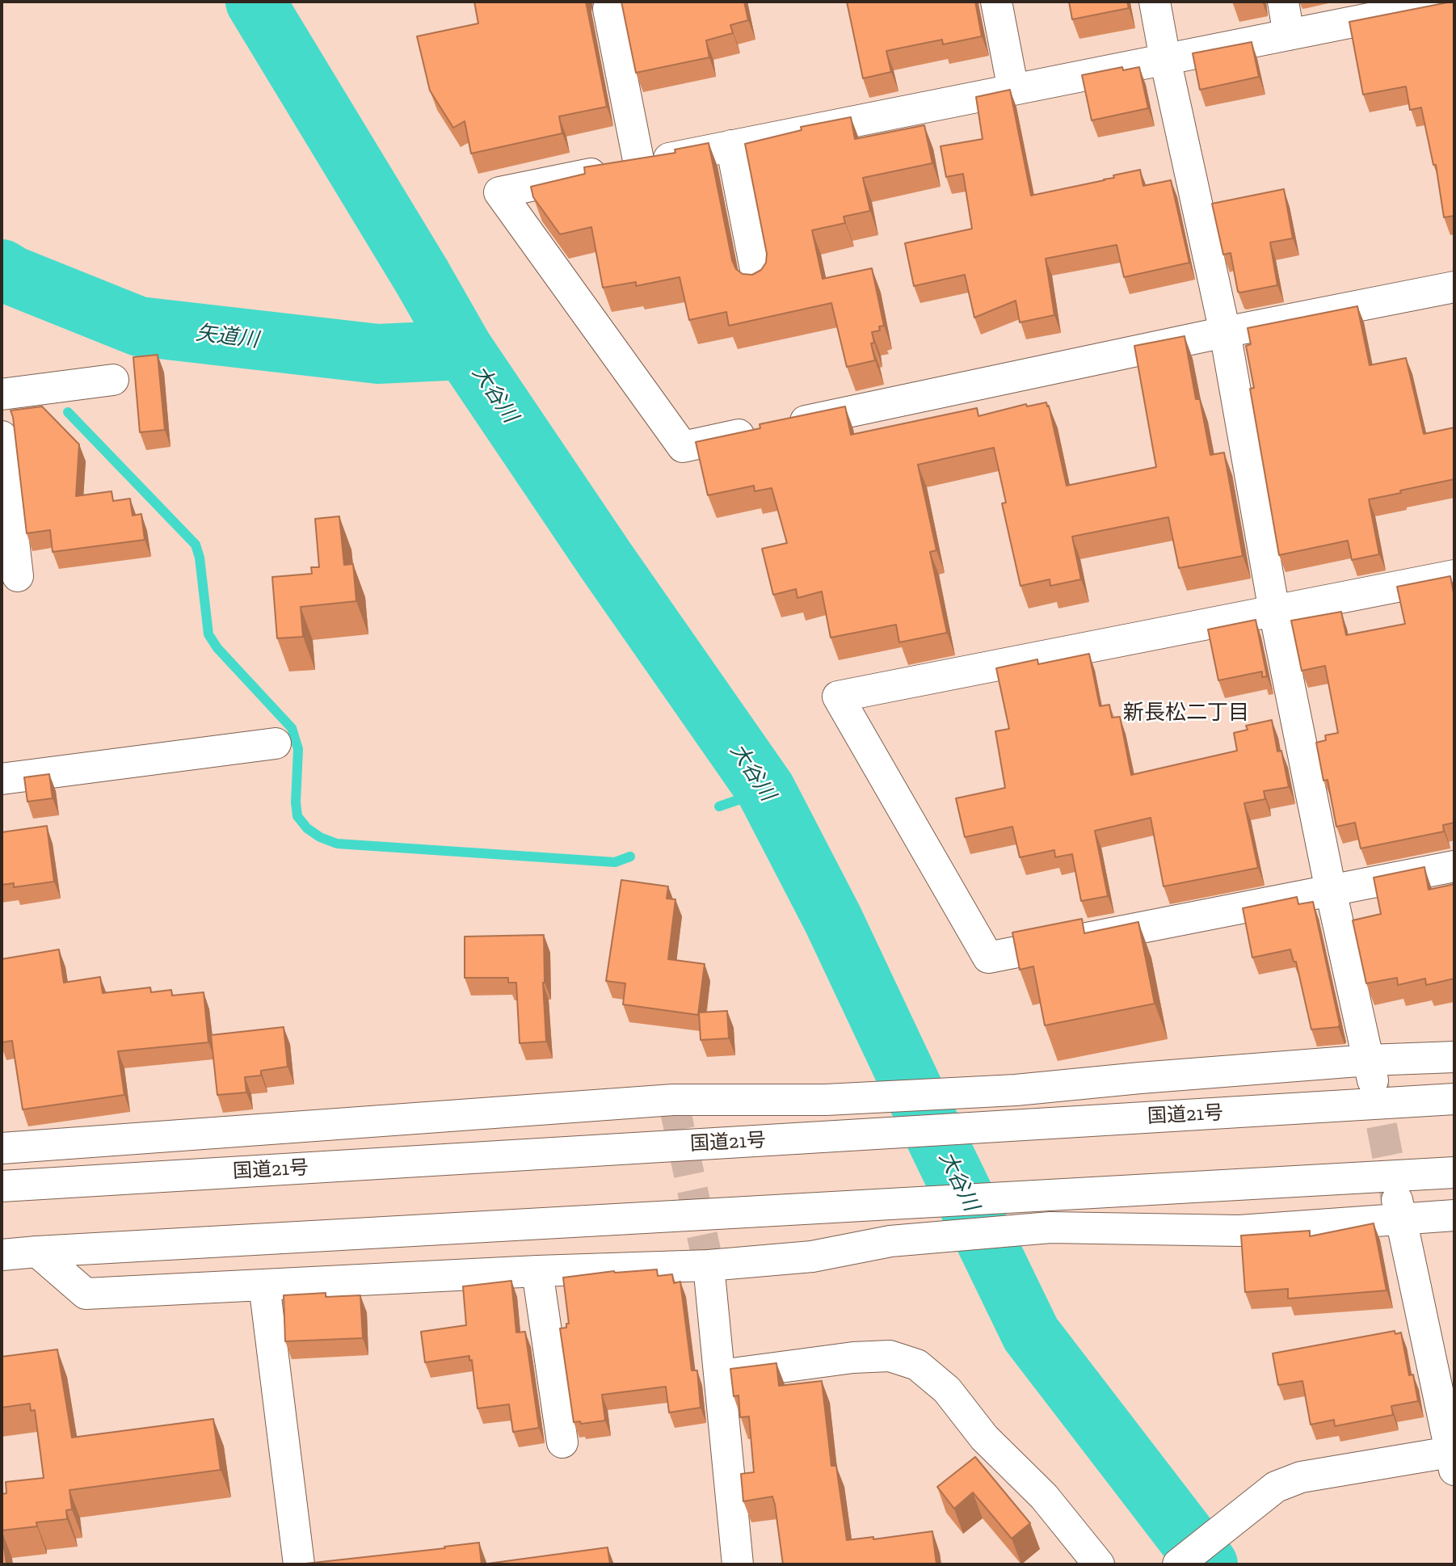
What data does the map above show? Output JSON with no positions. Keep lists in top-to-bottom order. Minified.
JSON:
{"streets":{"main road":["国道21号"]},"districts":["新長松二丁目"],"water":["矢道川","大谷川"]}
